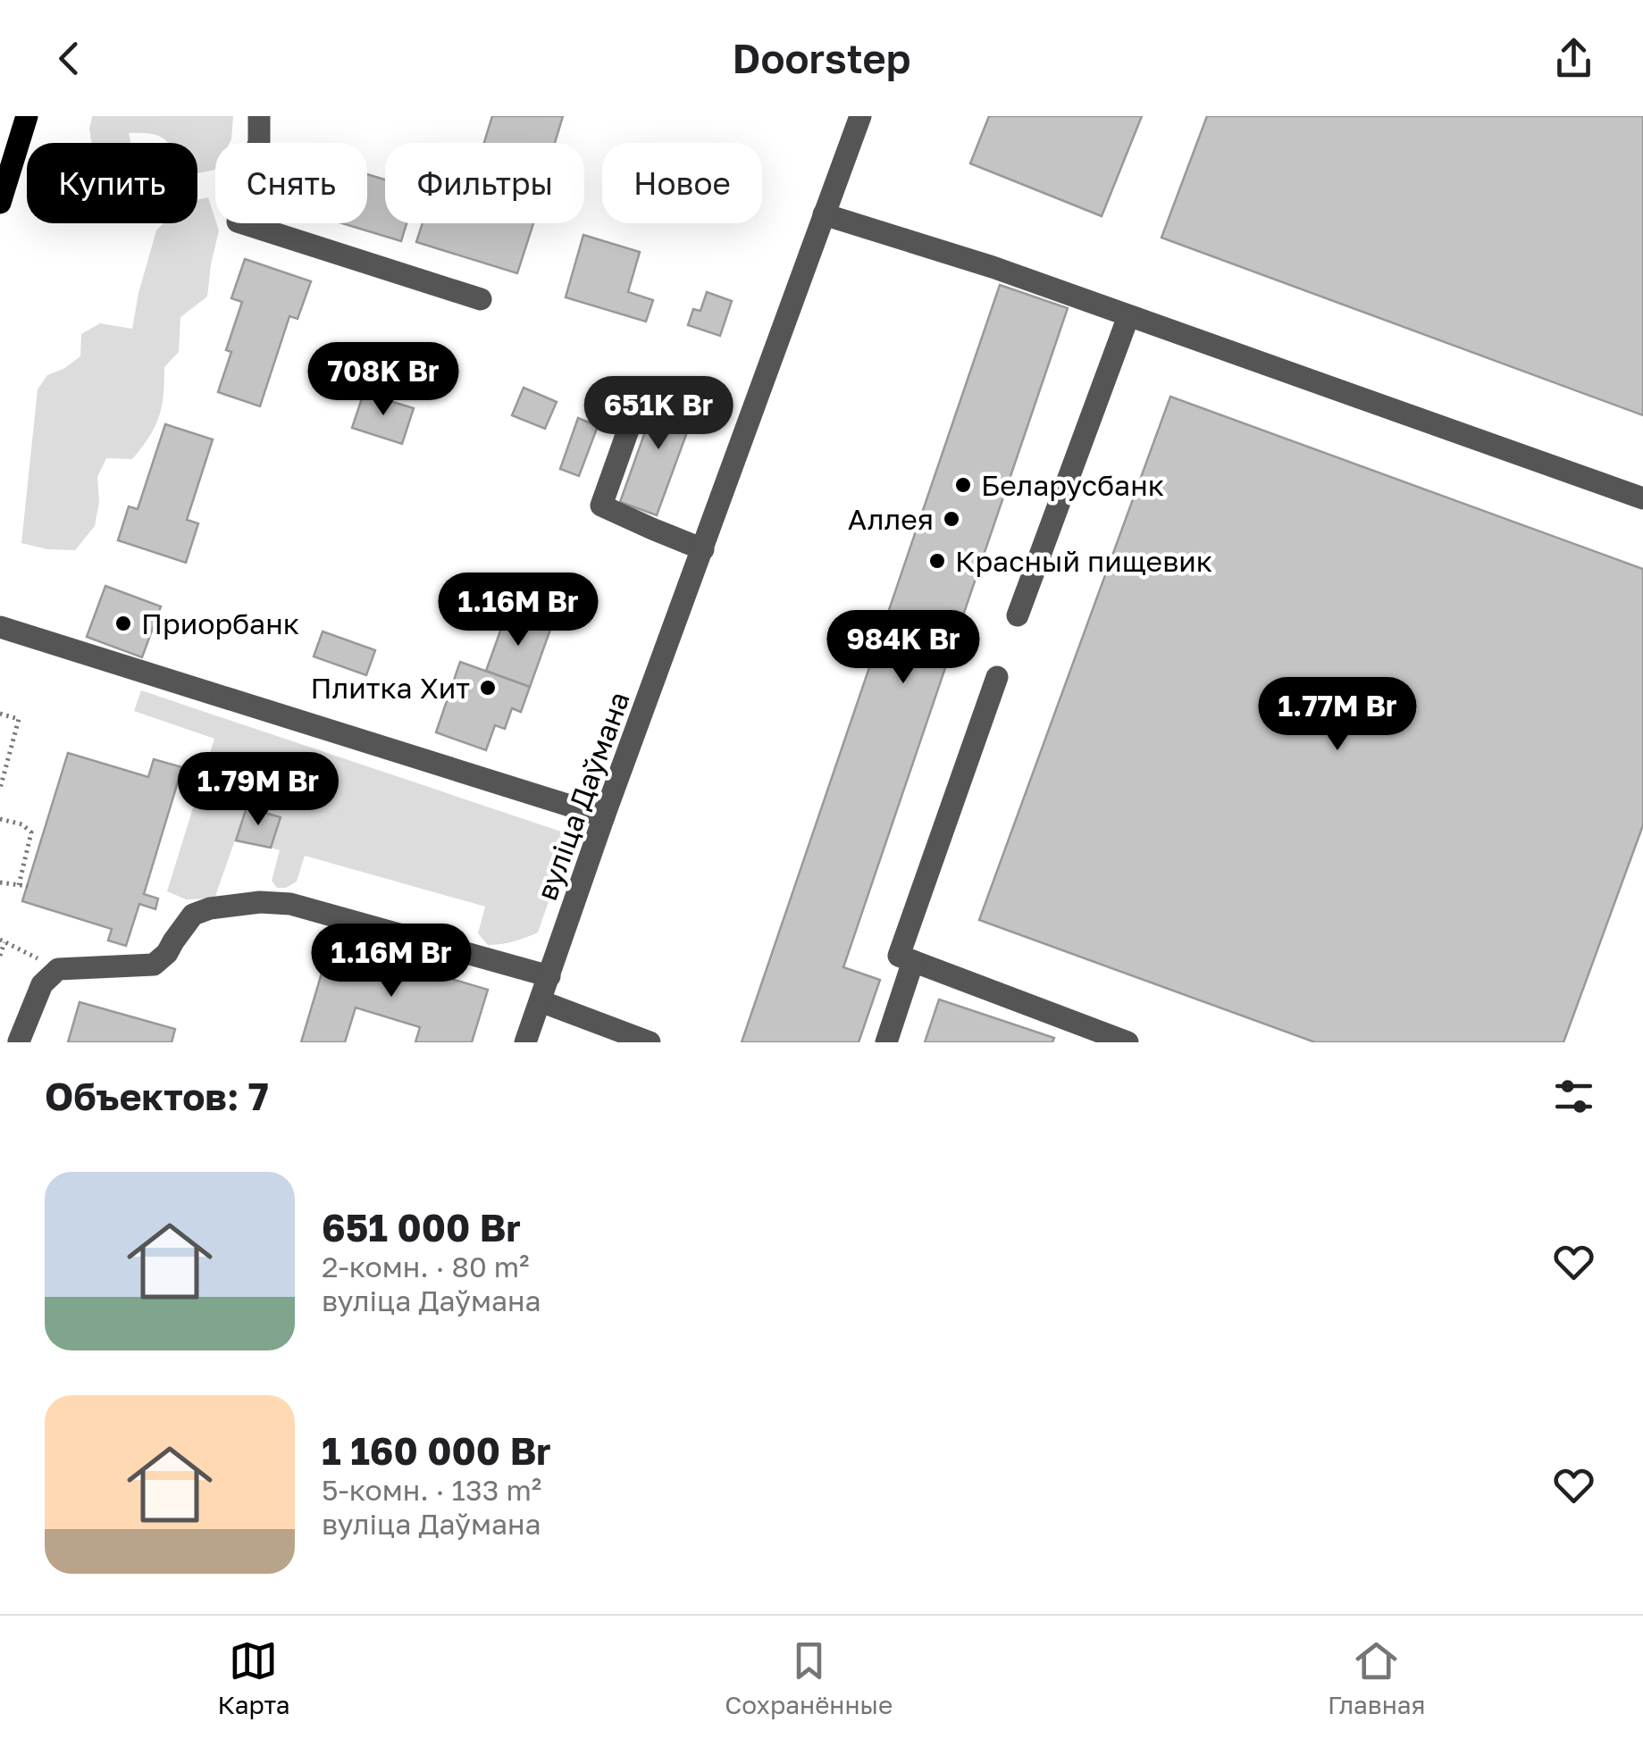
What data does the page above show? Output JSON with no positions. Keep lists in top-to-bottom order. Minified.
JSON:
{"streets":{"street":["вуліца Даўмана"]},"places":["Беларусбанк","Аллея","Красный пищевик","Приорбанк","Плитка Хит"],"page":{"header":"Doorstep","chip":["Купить","Снять","Фильтры","Новое"],"price":["708K Br","651K Br","1.16M Br","984K Br","1.77M Br","1.79M Br","1.16M Br"],"heading":"Объектов: 7","list":[{"name":"651 000 Br","note":"2-комн. · 80 m² · вуліца Даўмана"},{"name":"1 160 000 Br","note":"5-комн. · 133 m² · вуліца Даўмана"}],"tabs":["Карта","Сохранённые","Главная"]}}
